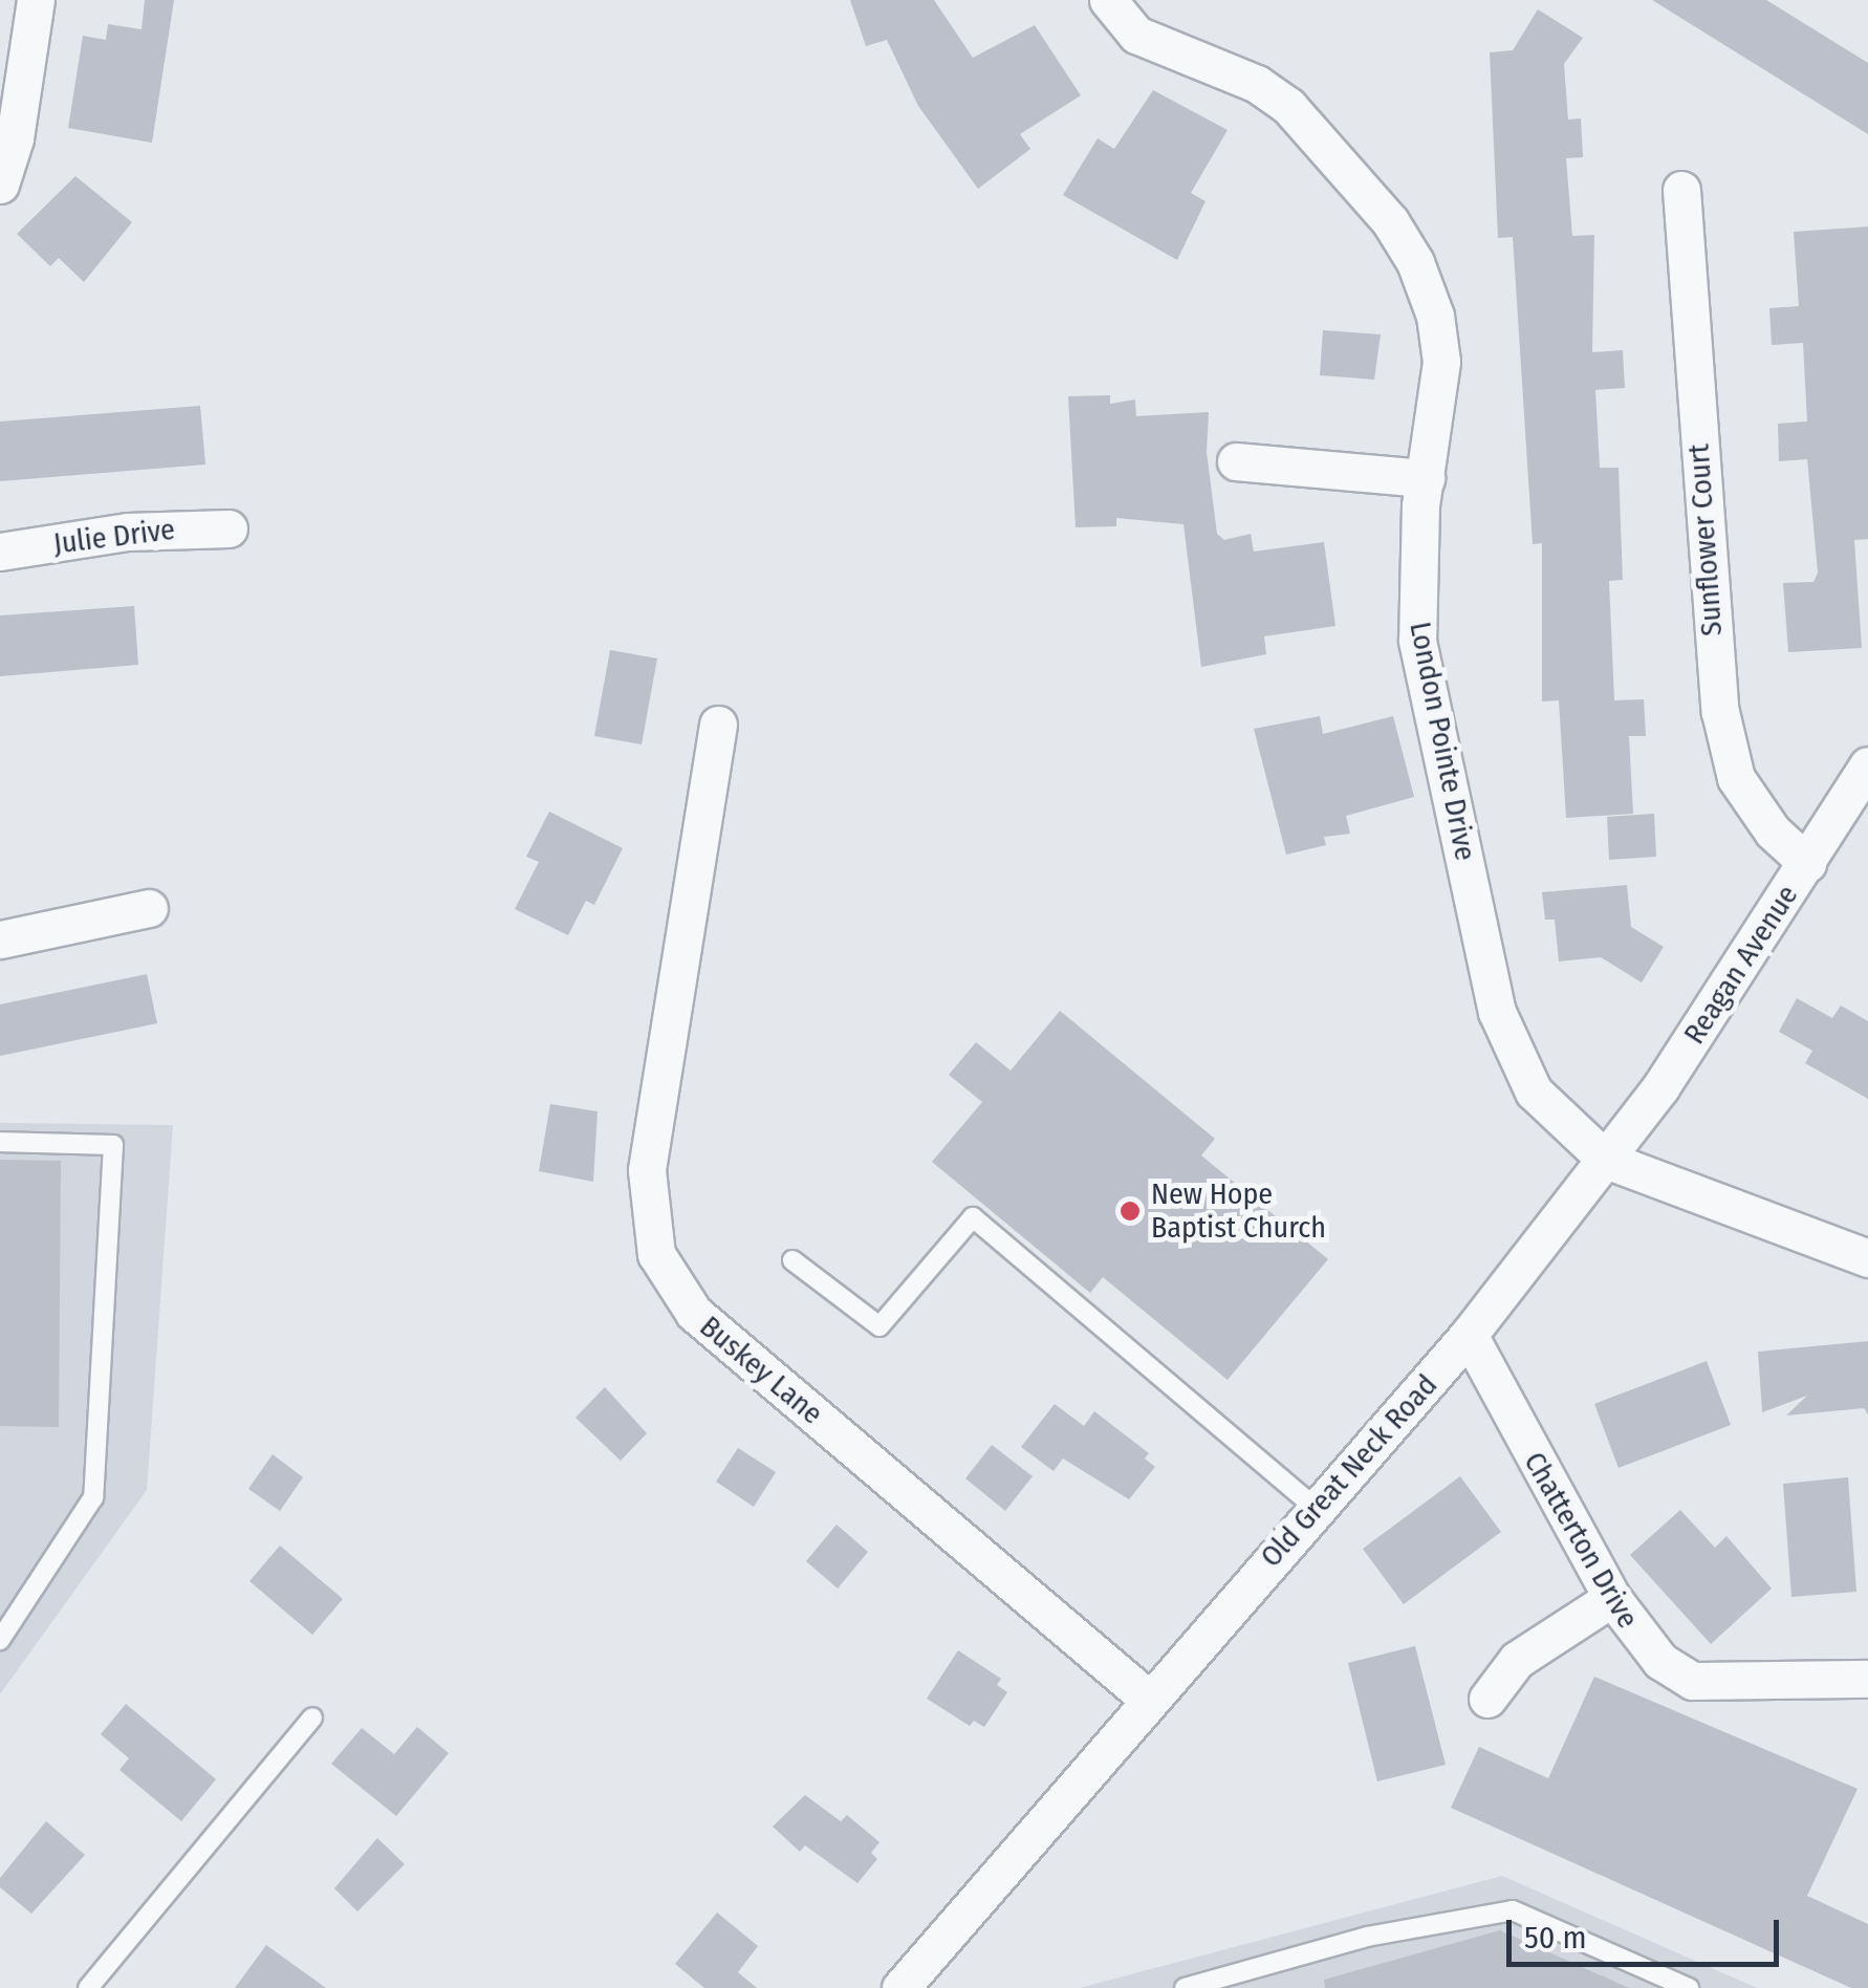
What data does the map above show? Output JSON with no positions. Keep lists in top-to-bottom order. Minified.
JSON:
{"streets":{"street":["Julie Drive","Sunflower Court","London Pointe Drive","Reagan Avenue","Buskey Lane","Old Great Neck Road","Chatterton Drive"]},"crossings":[["Sunflower Court","Reagan Avenue"],["London Pointe Drive","Reagan Avenue"],["London Pointe Drive","Old Great Neck Road"],["Reagan Avenue","Old Great Neck Road"],["Buskey Lane","Old Great Neck Road"],["Old Great Neck Road","Chatterton Drive"]],"places":["New Hope Baptist Church"],"scale_bar":"50 m"}
